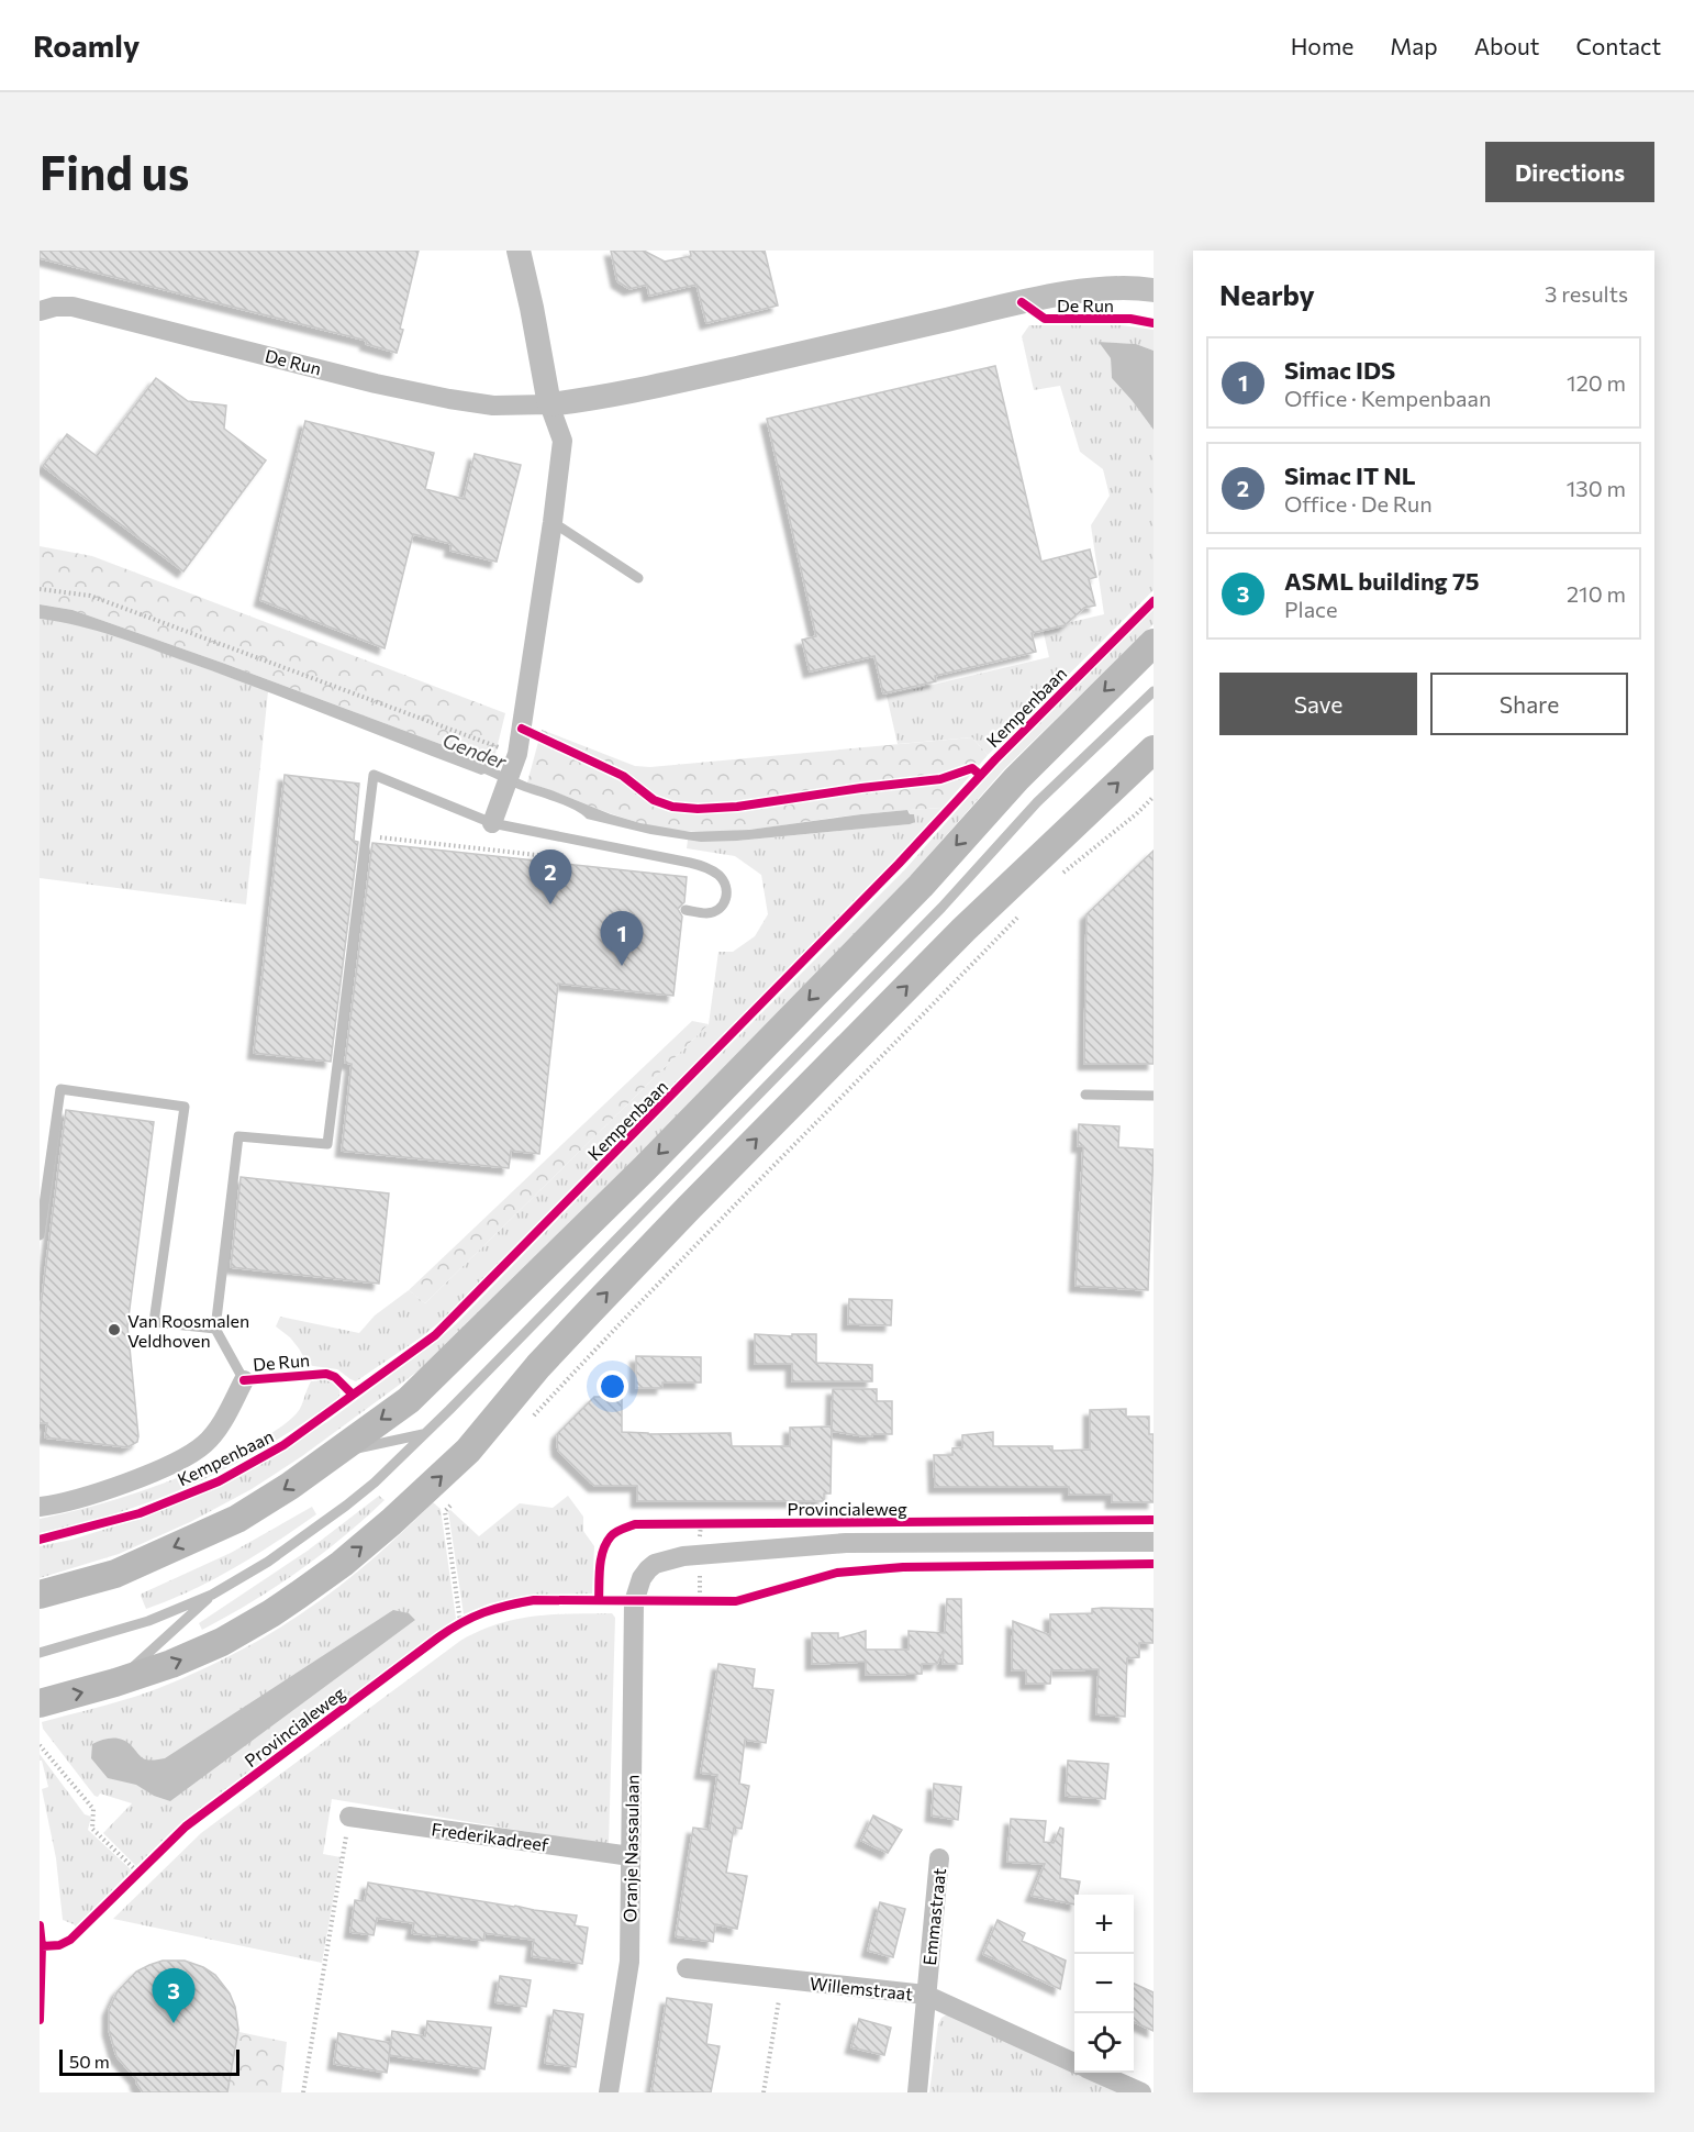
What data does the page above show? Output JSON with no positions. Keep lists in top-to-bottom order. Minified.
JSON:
{"streets":{"street":["De Run","Provincialeweg","Frederikadreef","Oranje Nassaulaan","Emmastraat","Willemstraat"],"cycle path":["Kempenbaan"]},"crossings":[["Provincialeweg","Oranje Nassaulaan"],["Frederikadreef","Oranje Nassaulaan"],["Emmastraat","Willemstraat"]],"water":["Gender"],"places":["Van Roosmalen Veldhoven"],"scale_bar":"50 m","page":{"header":"Roamly","nav":["Home","Map","About","Contact"],"buttons":["Directions",["Save","Share"]],"title":"Find us","heading":["Nearby","3 results"],"list":[{"mark":"1","name":"Simac IDS","note":"Office · Kempenbaan","value":"120 m"},{"mark":"2","name":"Simac IT NL","note":"Office · De Run","value":"130 m"},{"mark":"3","name":"ASML building 75","note":"Place","value":"210 m"}],"pins":["2","1","3"],"map_buttons":["+","−"],"scale":"50 m"}}
